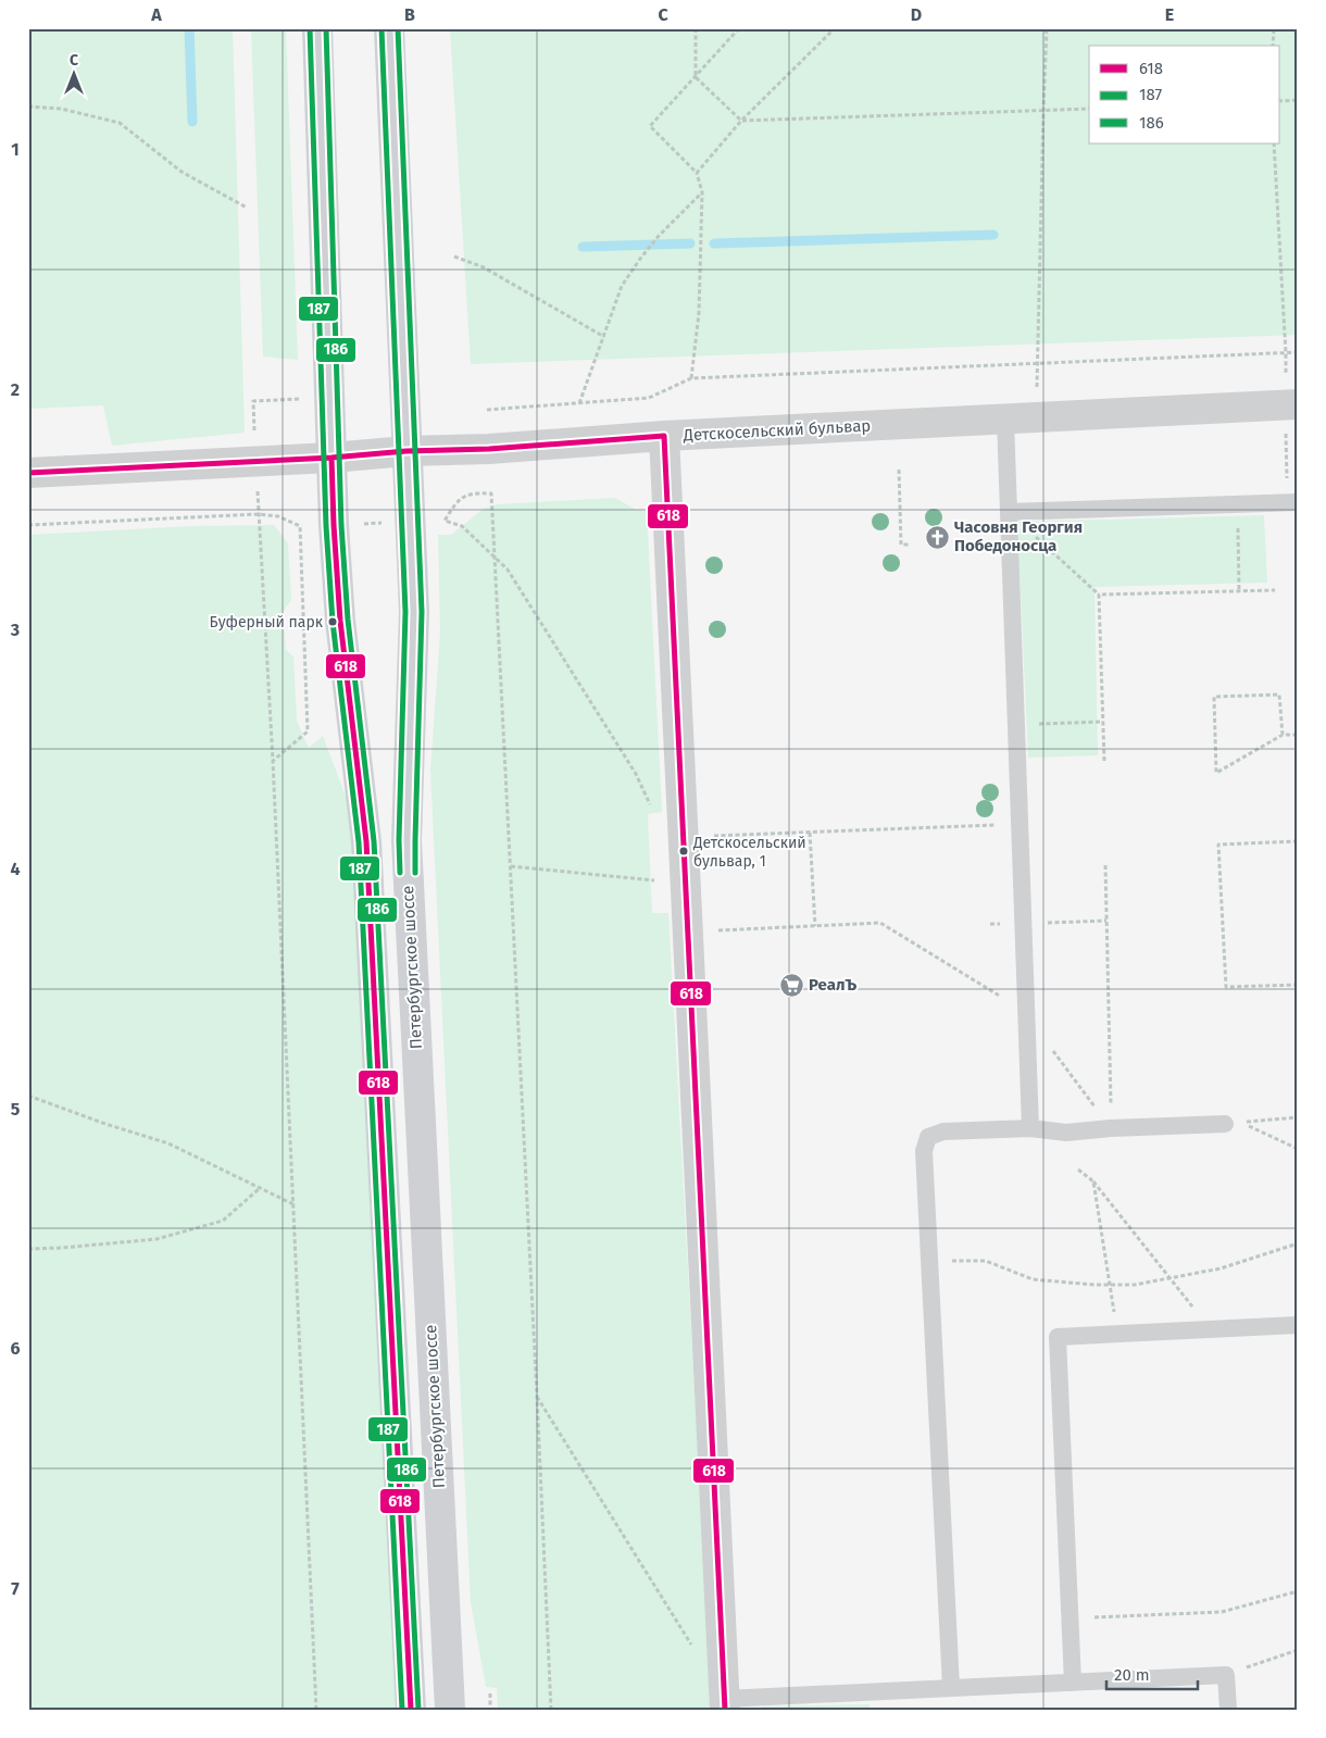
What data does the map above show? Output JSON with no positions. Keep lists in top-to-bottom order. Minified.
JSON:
{"streets":{"main road":["Петербургское шоссе"],"street":["Детскосельский бульвар"]},"crossings":[["Детскосельский бульвар","Петербургское шоссе"]],"places":{"church":["Часовня Георгия Победоносца"],"other":["Буферный парк","Детскосельский бульвар, 1"],"supermarket":["РеалЪ"]},"lines":["transit line 187","transit line 186","transit line 618"],"legend":["618","187","186"],"scale_bar":"20 m","north":"top","grid":{"columns":["A","B","C","D","E"],"rows":["1","2","3","4","5","6","7"]}}
